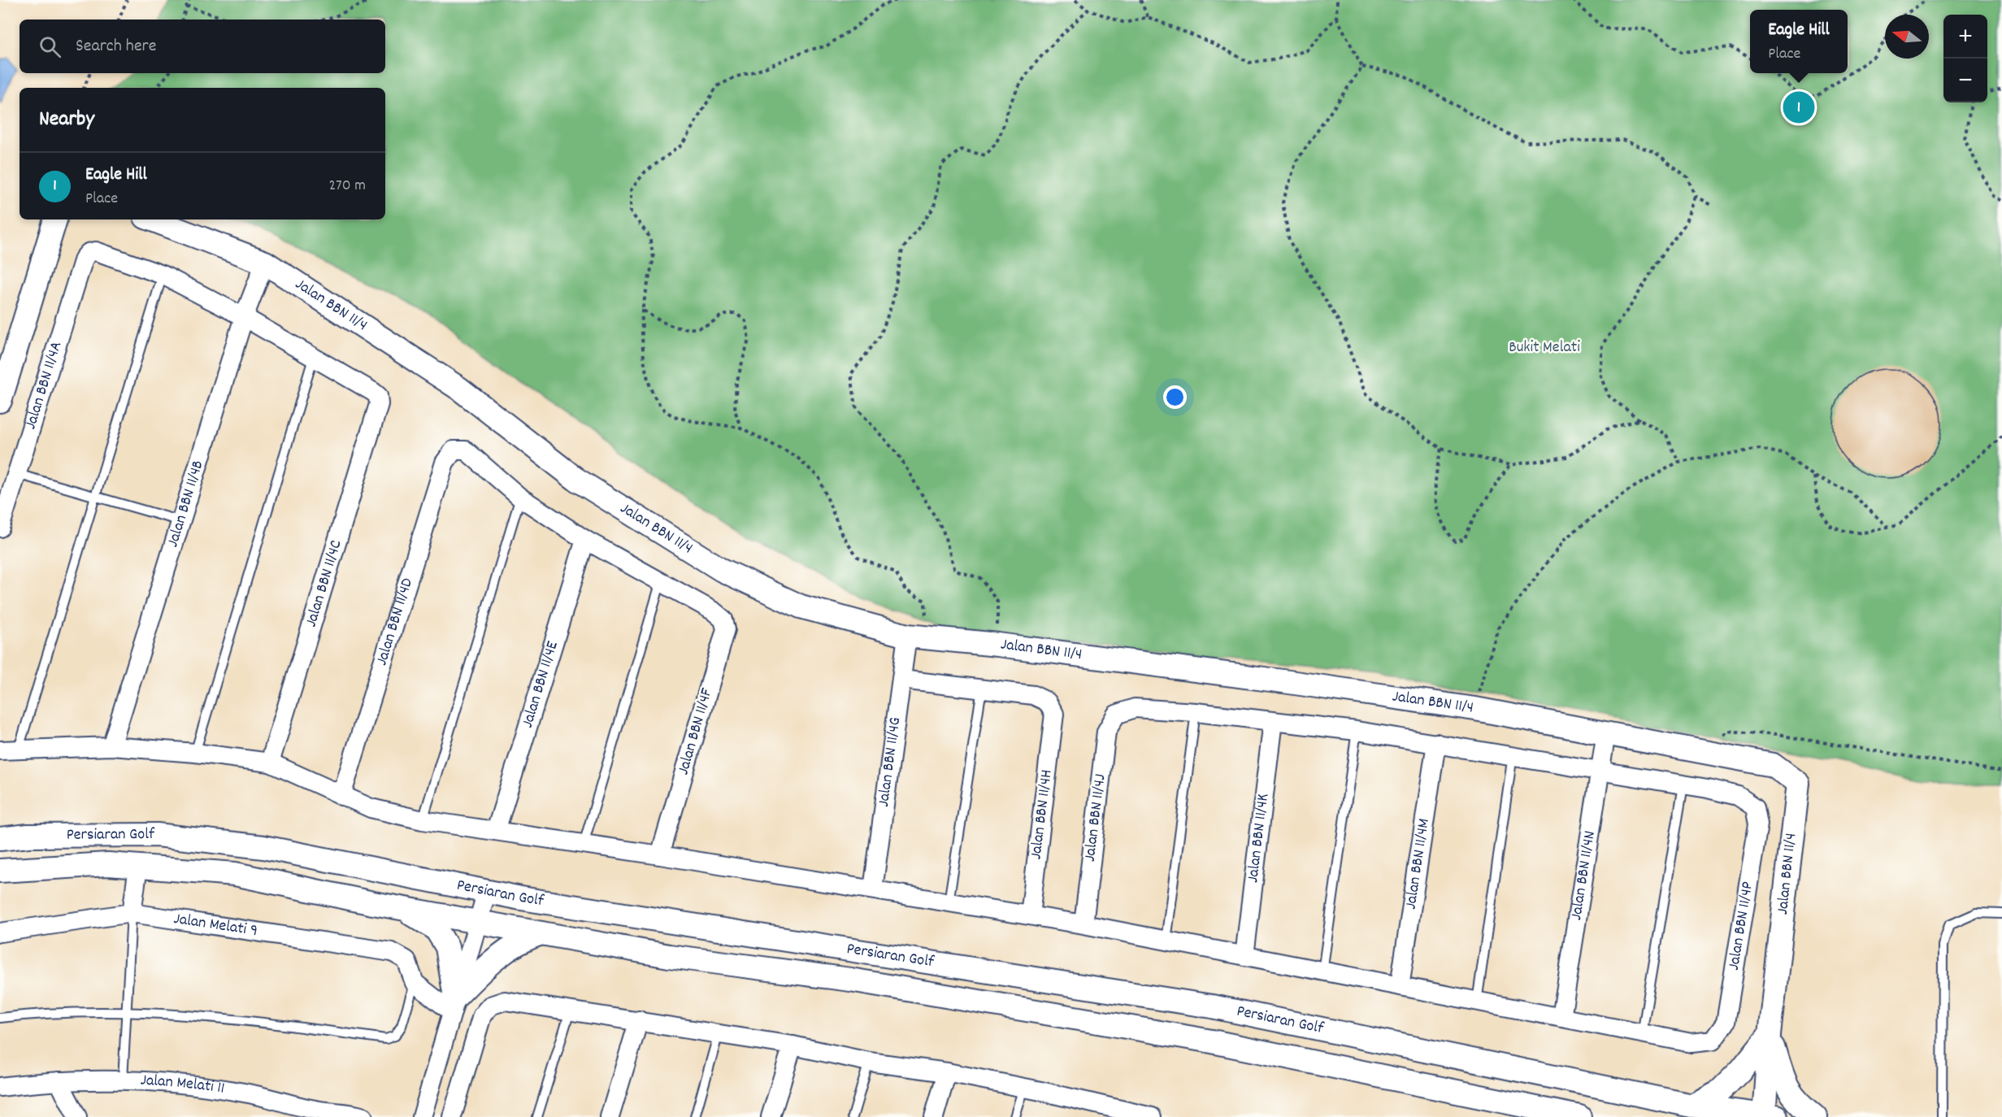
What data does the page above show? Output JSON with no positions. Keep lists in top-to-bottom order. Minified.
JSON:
{"streets":{"street":["Jalan BBN 11/4","Jalan BBN 11/4A","Jalan BBN 11/4B","Jalan BBN 11/4C","Jalan BBN 11/4D","Jalan BBN 11/4E","Jalan BBN 11/4F","Jalan BBN 11/4G","Jalan BBN 11/4H","Jalan BBN 11/4J","Persiaran Golf","Jalan BBN 11/4K","Jalan BBN 11/4M","Jalan BBN 11/4N","Jalan Melati 9","Jalan BBN 11/4P","Jalan Melati 11"]},"crossings":[["Jalan BBN 11/4","Jalan BBN 11/4B"],["Jalan BBN 11/4","Jalan BBN 11/4G"],["Jalan BBN 11/4","Jalan BBN 11/4N"]],"parks":["Bukit Melati"],"north":"left","page":{"popup":["Eagle Hill","Place"],"map_buttons":["+","−"],"search":"Search here","heading":"Nearby","pins":"1","list":[{"mark":"1","name":"Eagle Hill","note":"Place","value":"270 m"}]}}
